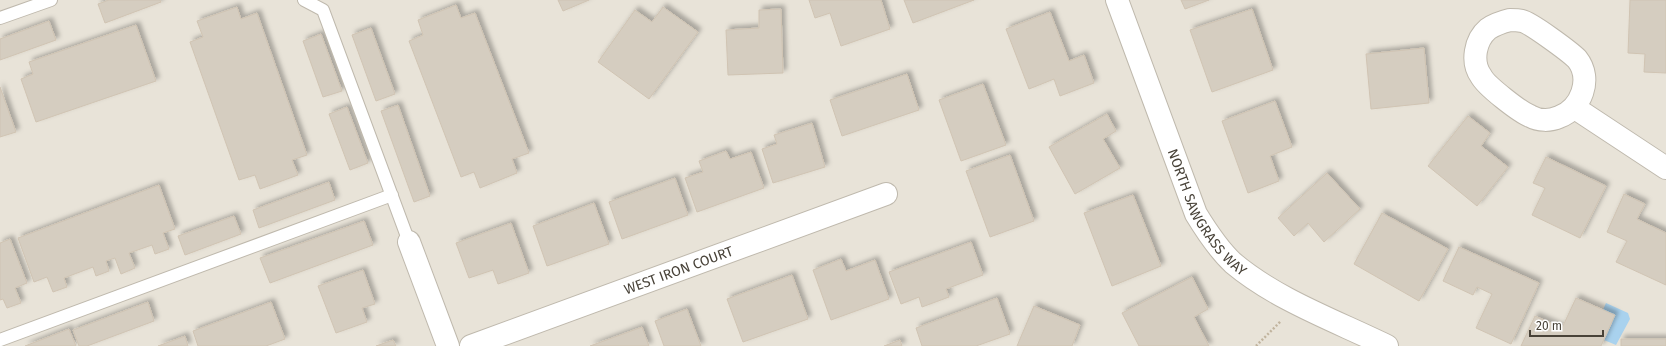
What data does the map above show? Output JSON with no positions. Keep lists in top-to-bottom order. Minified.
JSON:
{"streets":{"street":["NORTH SAWGRASS WAY","WEST IRON COURT"]},"scale_bar":"20 m"}
